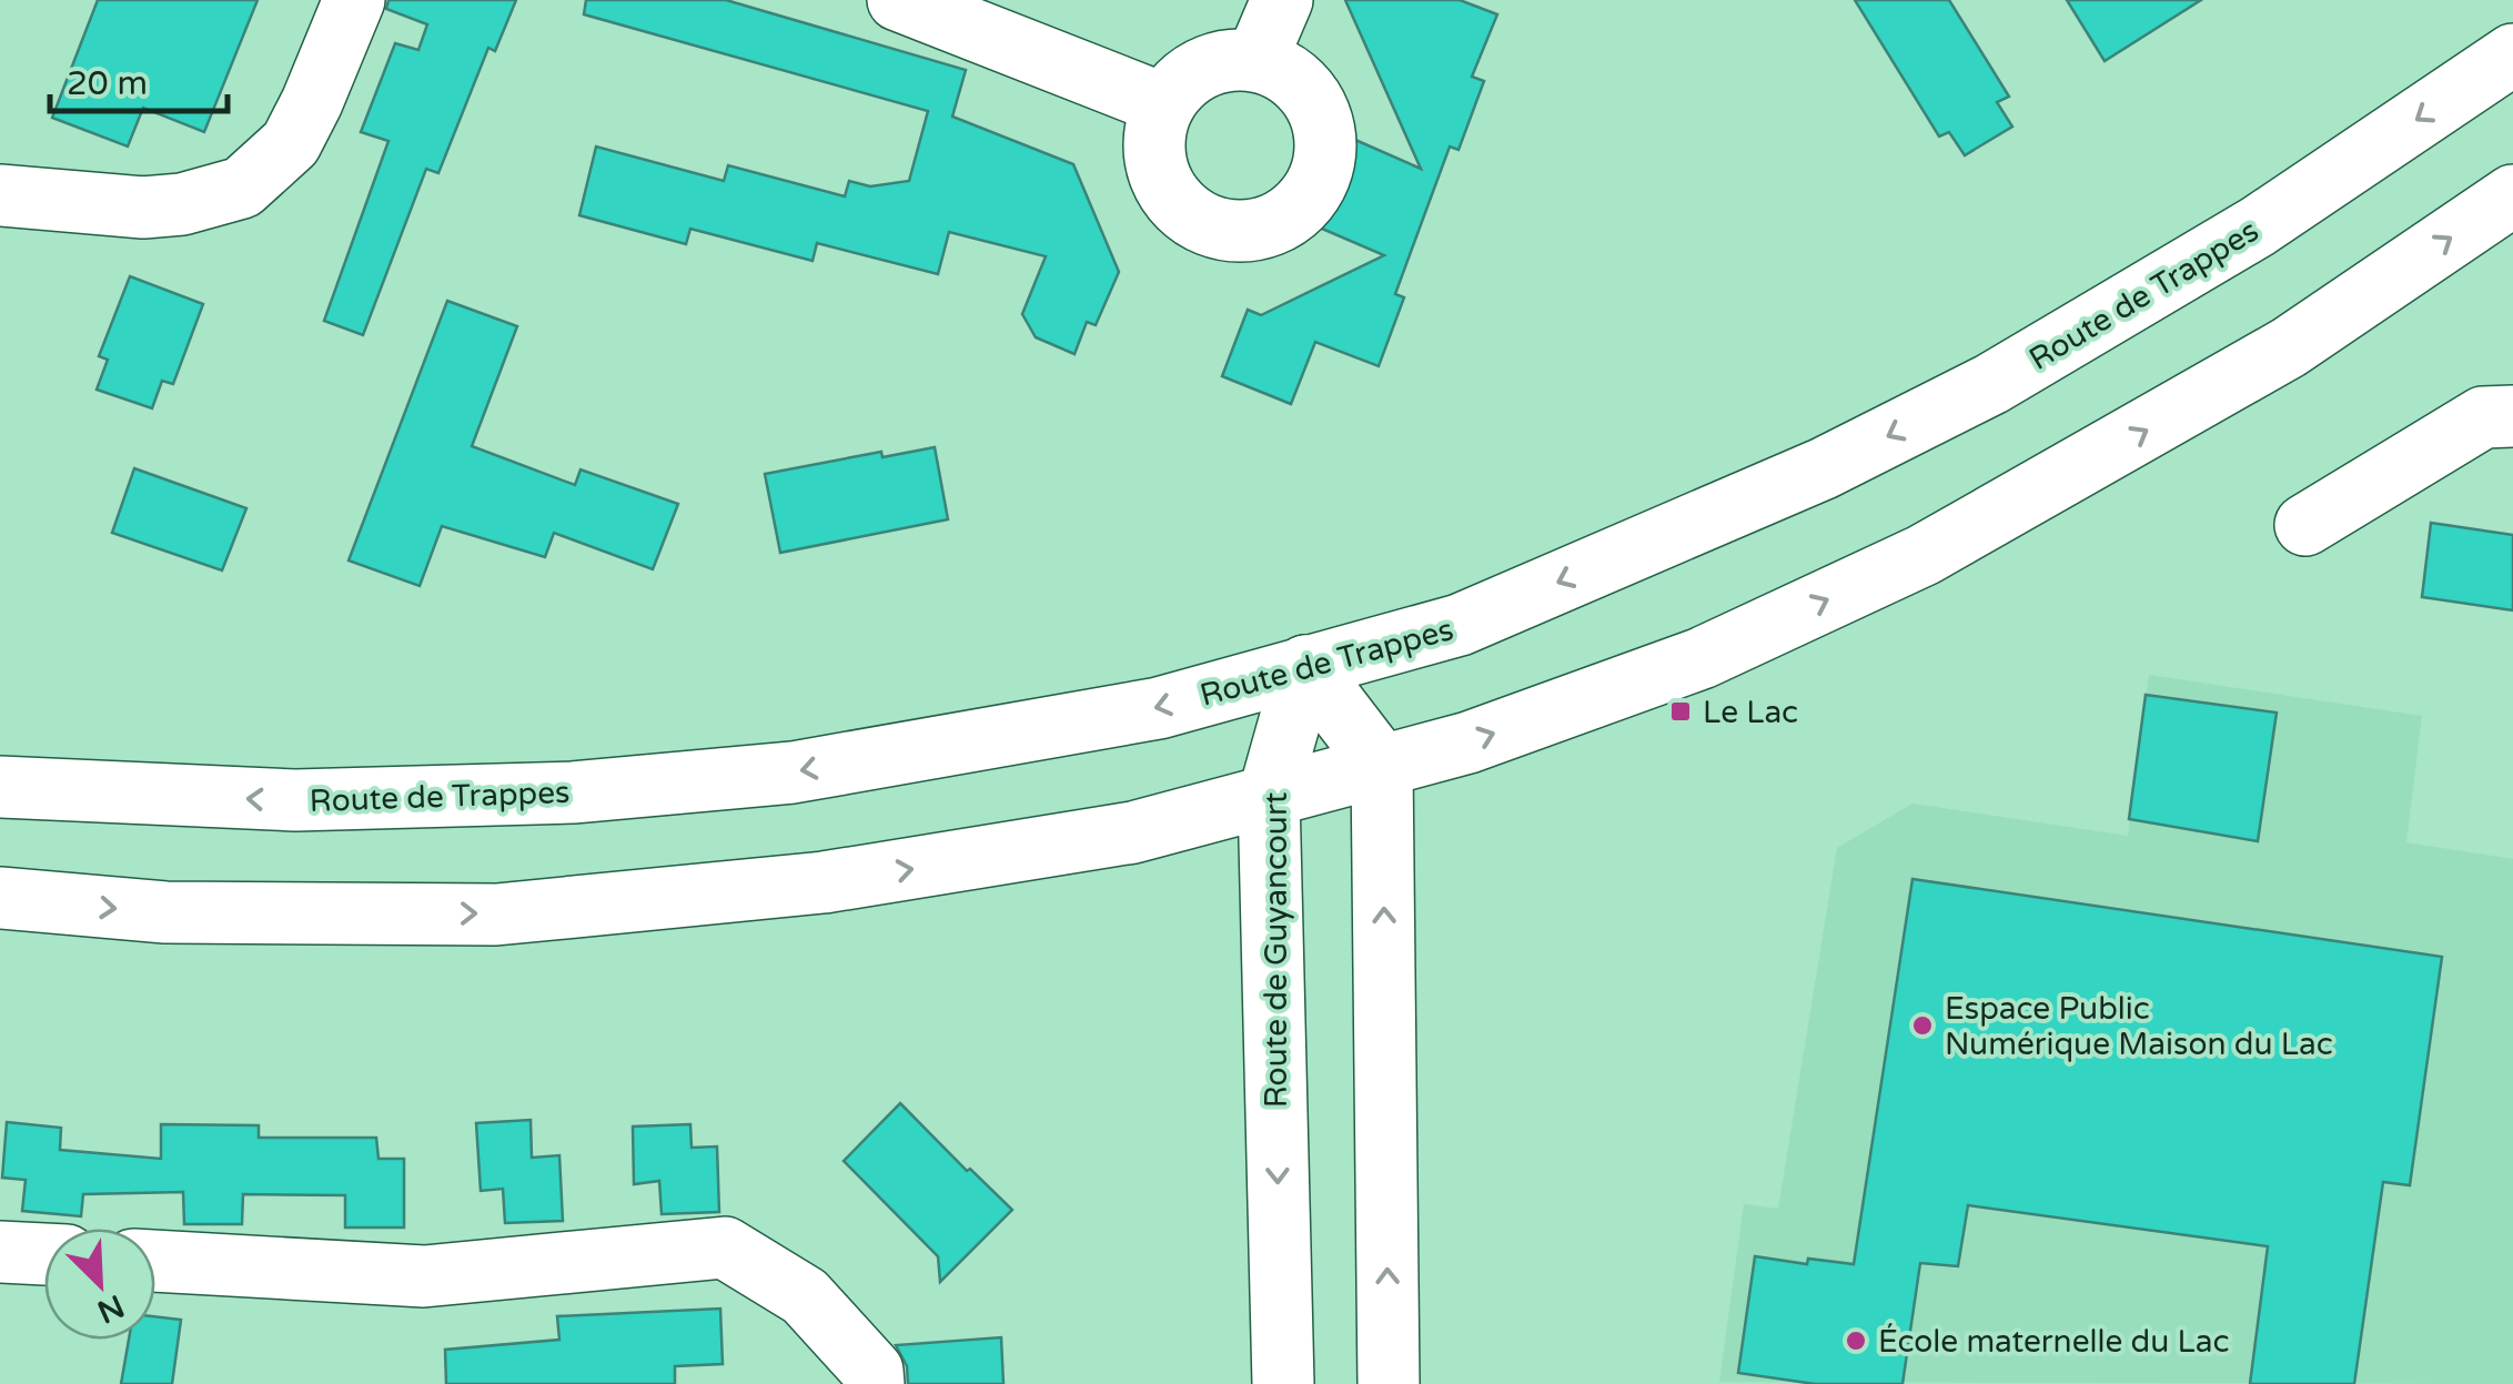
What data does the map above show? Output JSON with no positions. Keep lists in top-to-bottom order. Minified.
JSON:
{"streets":{"main road":["Route de Trappes","Route de Guyancourt"]},"crossings":[["Route de Trappes","Route de Guyancourt"]],"places":{"transit":["Le Lac"],"other":["Espace Public Numérique Maison du Lac","École maternelle du Lac"]},"scale_bar":"20 m","north":"bottom right"}
